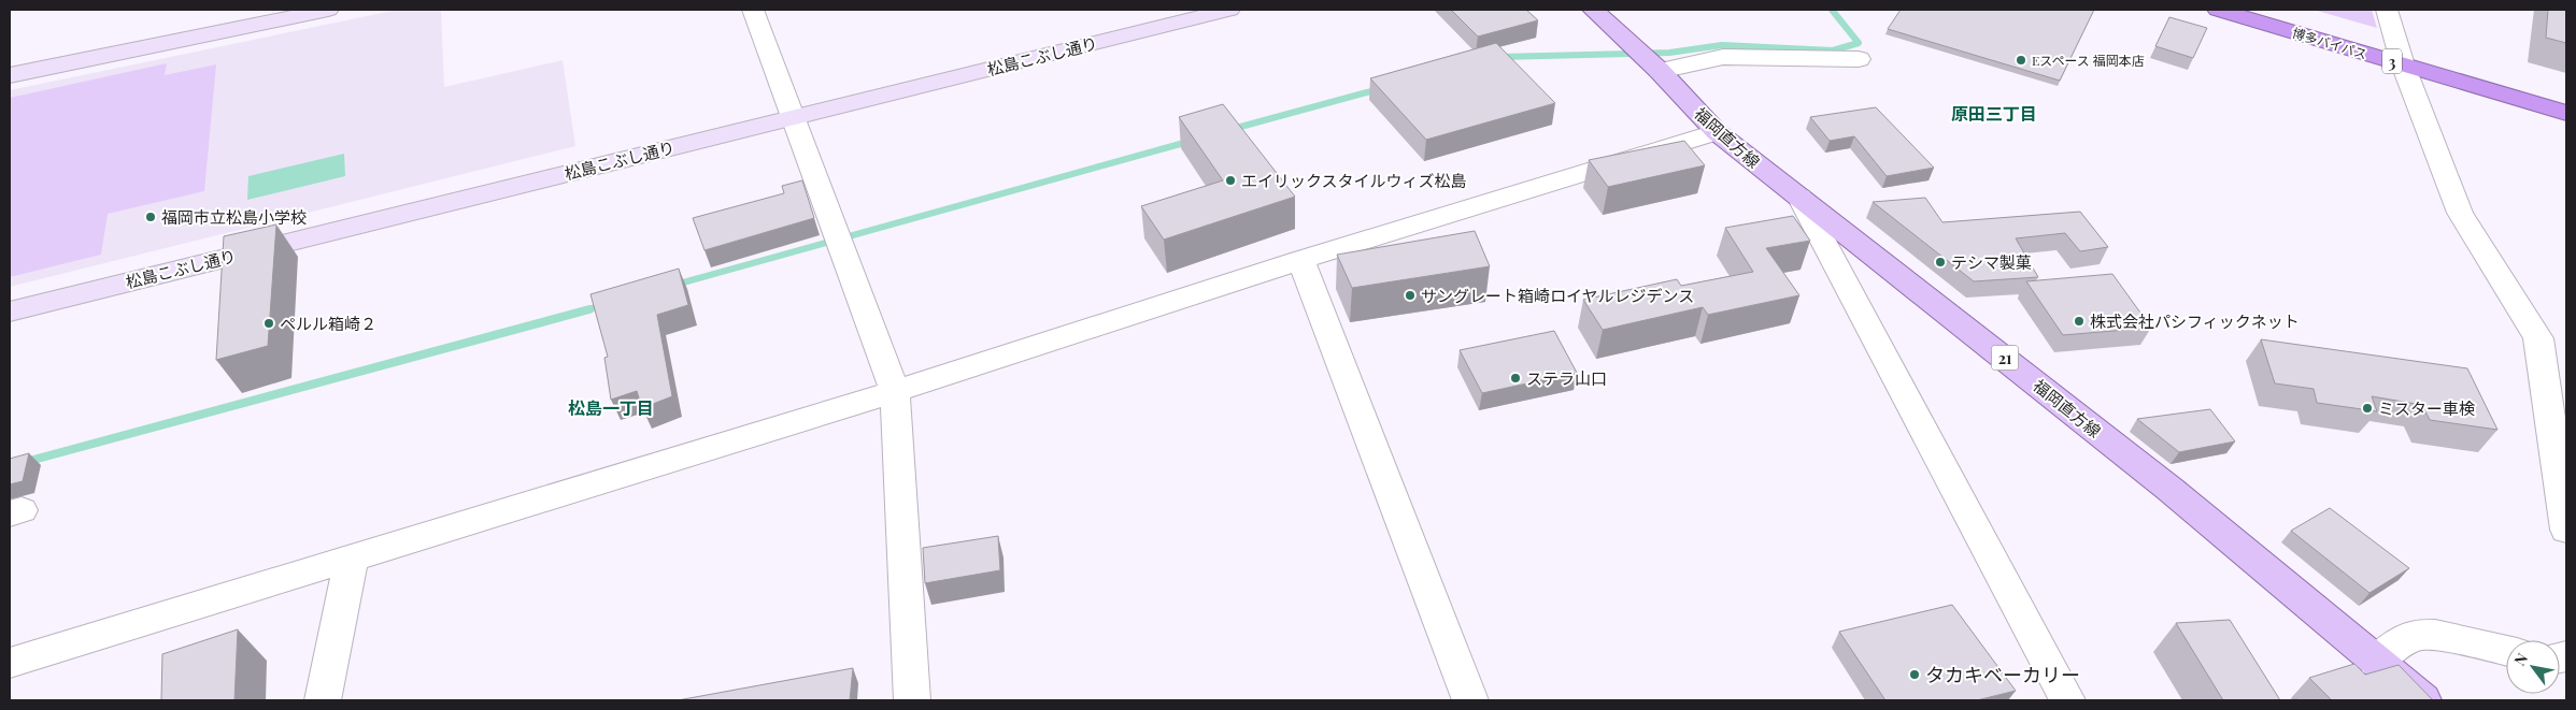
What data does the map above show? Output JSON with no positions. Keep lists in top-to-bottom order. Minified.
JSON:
{"streets":{"highway":["博多バイパス","3"],"main road":["福岡直方線","21"],"street":["松島こぶし通り"]},"districts":["原田三丁目","松島一丁目"],"places":["Eスペース 福岡本店","エイリックスタイルウィズ松島","福岡市立松島小学校","テシマ製菓","サングレート箱崎ロイヤルレジデンス","株式会社パシフィックネット","ペルル箱崎２","ステラ山口","ミスター車検","タカキベーカリー"],"north":"top left"}
